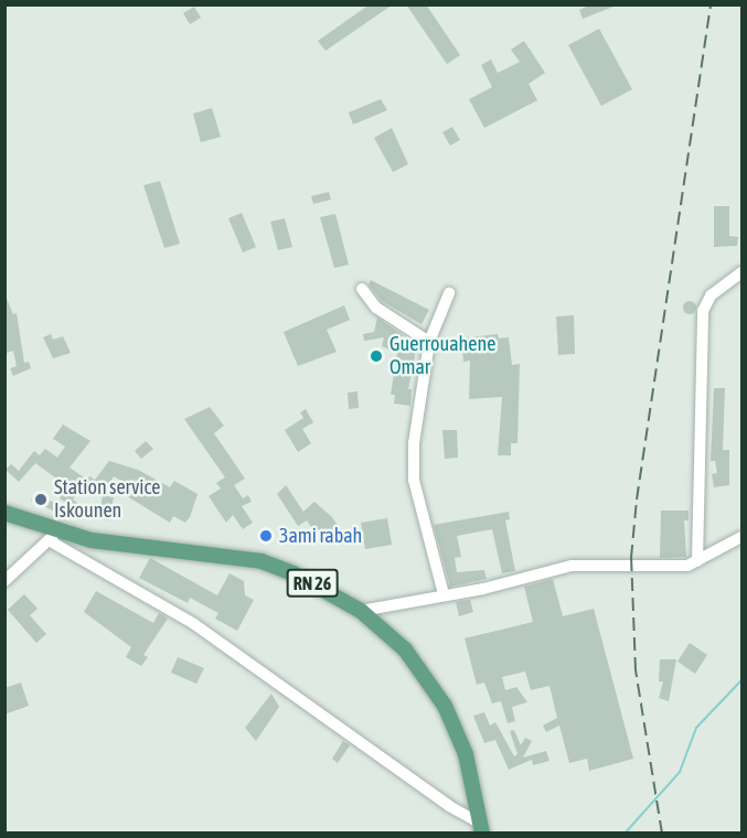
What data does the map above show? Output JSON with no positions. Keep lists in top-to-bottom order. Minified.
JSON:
{"streets":{"main road":["RN 26"]},"places":["Guerrouahene Omar","Station service Iskounen","3ami rabah"]}
